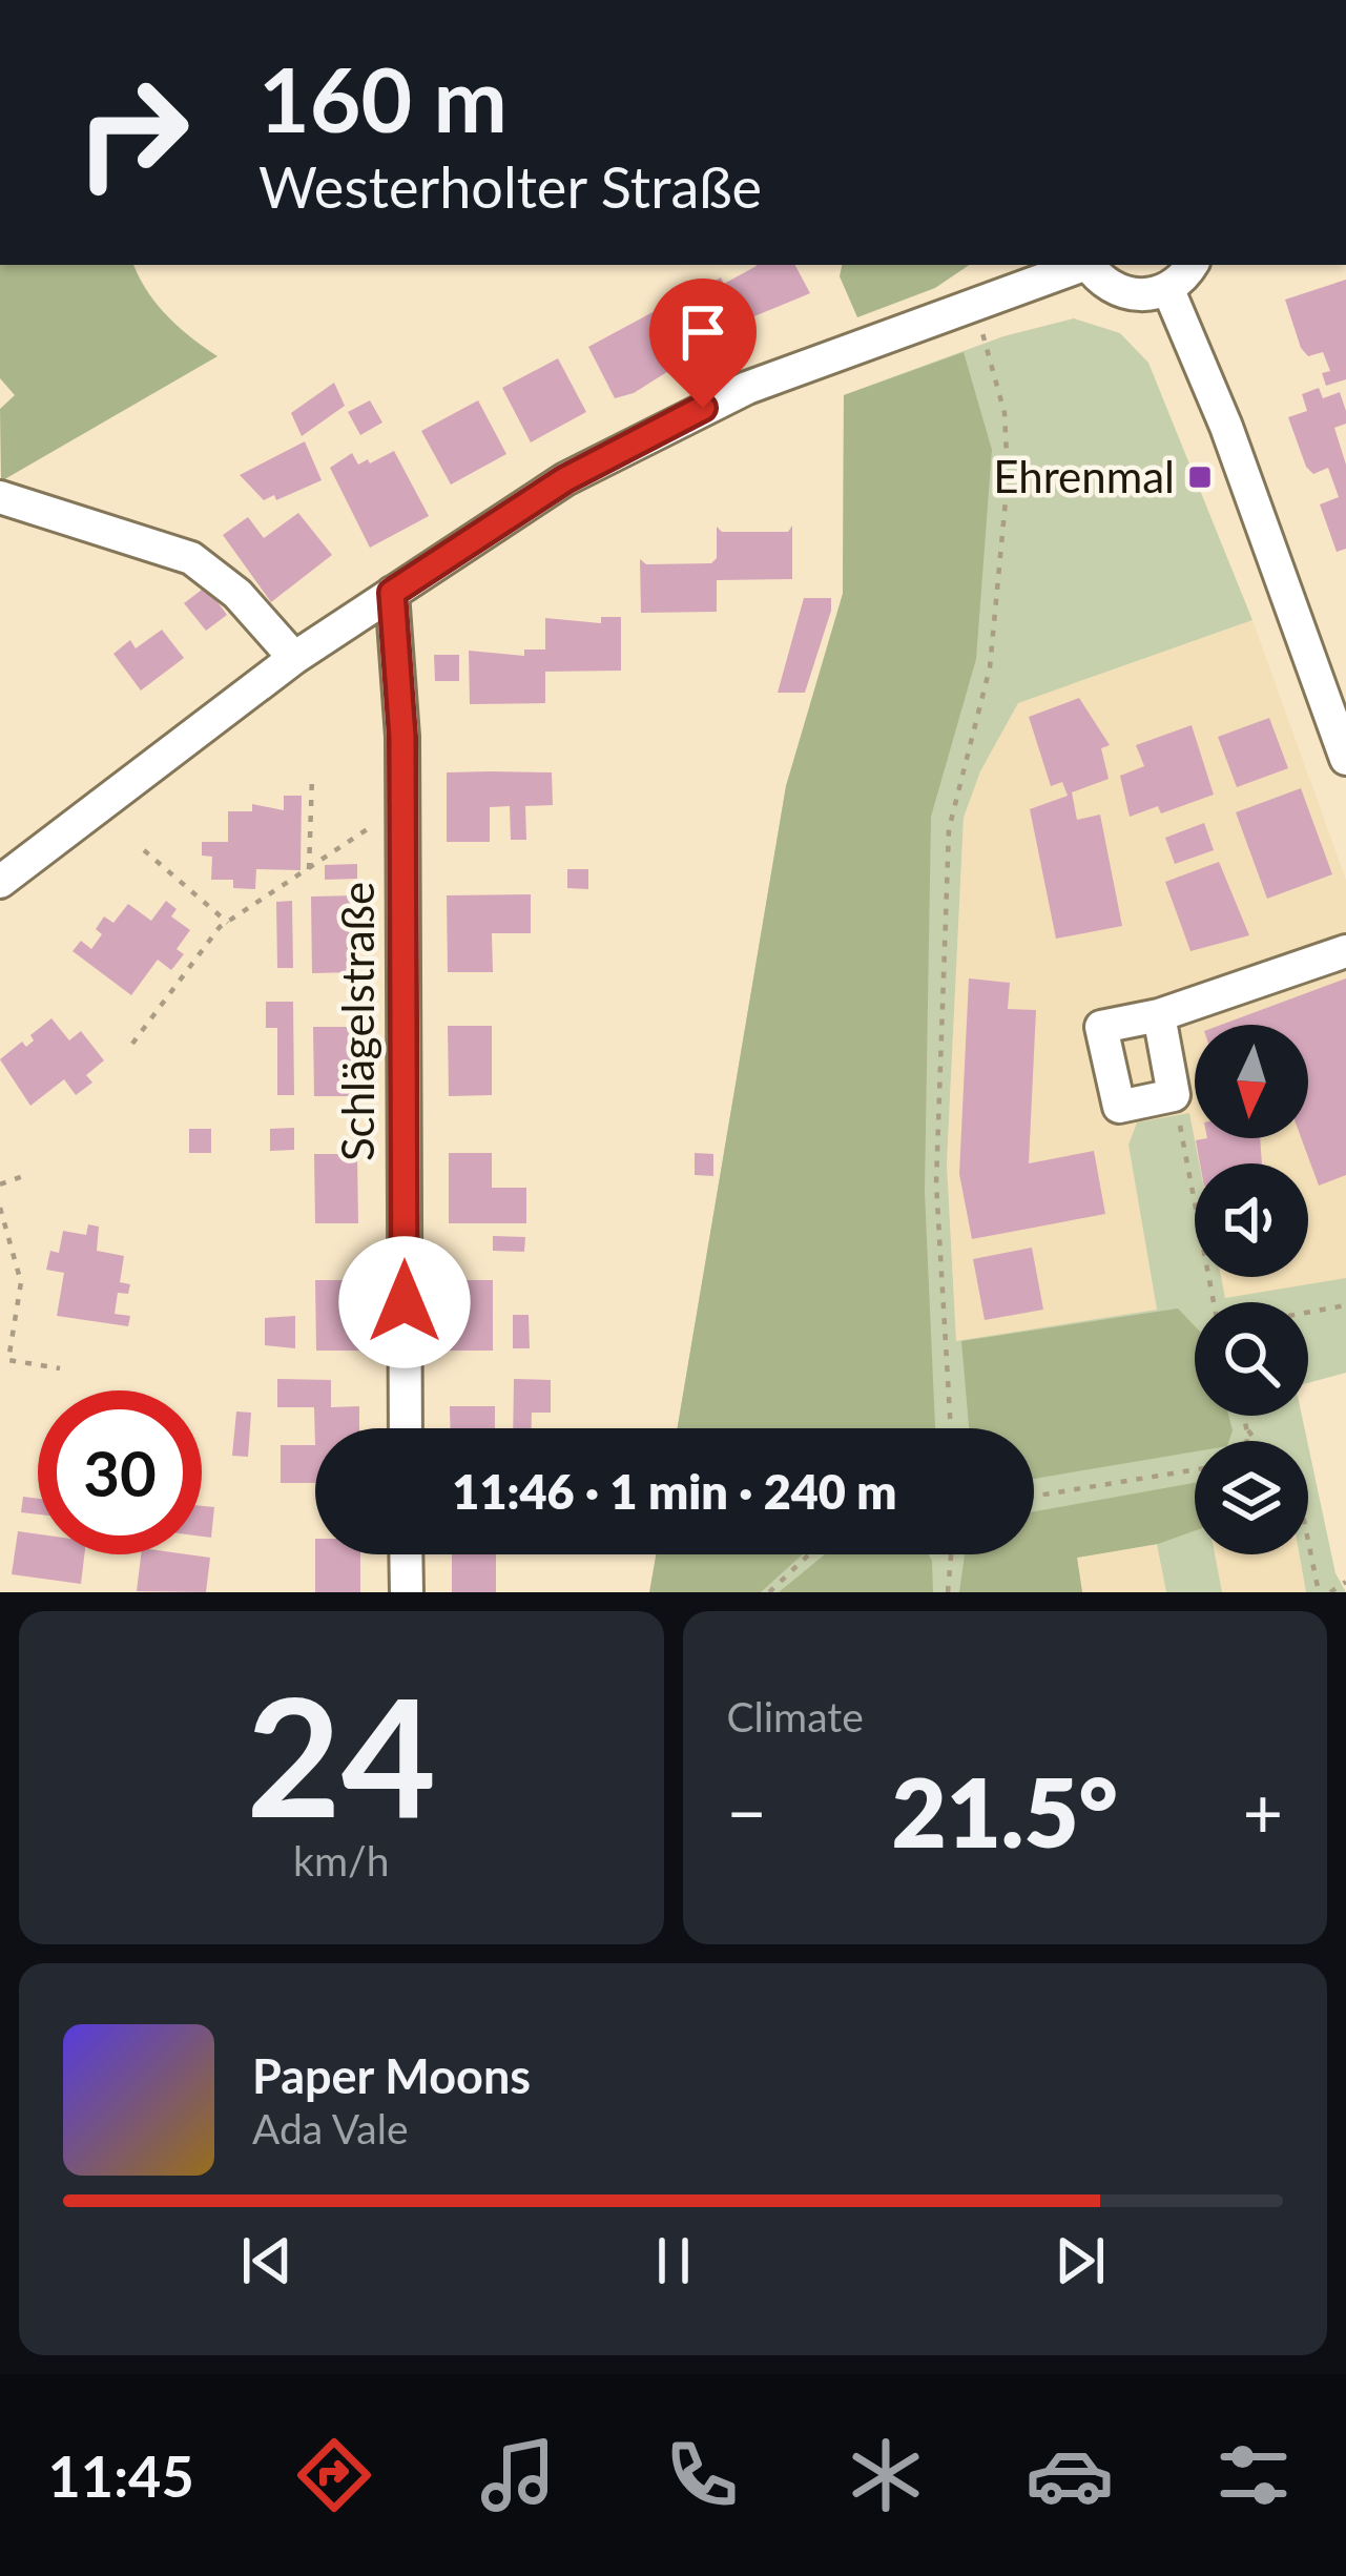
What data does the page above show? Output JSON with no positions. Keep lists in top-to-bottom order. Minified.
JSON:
{"streets":{"street":["Schlägelstraße"]},"places":{"transit":["Ehrenmal"]},"north":"bottom","page":{"turn":["160 m","Westerholter Straße"],"limit":"30","trip":"11:46 · 1 min · 240 m","tile":[["24","km/h"],"Climate"],"heat":["−","21.5°","+"],"song":["Paper Moons","Ada Vale"],"tabs":"11:45"}}
